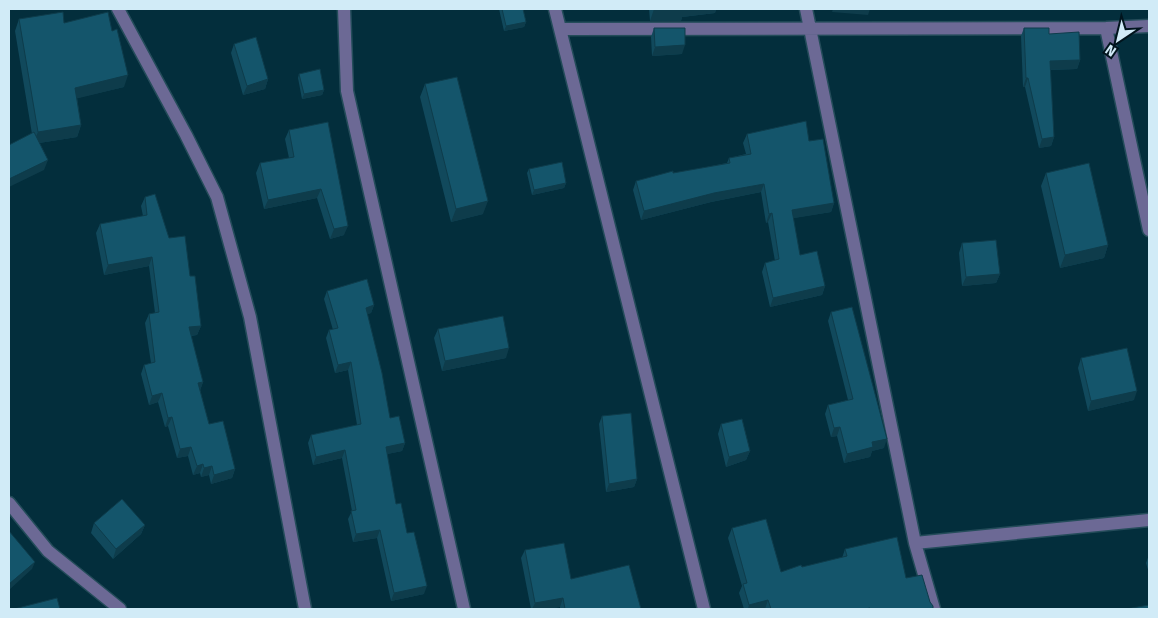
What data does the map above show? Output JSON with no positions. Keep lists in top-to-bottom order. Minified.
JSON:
{"north":"bottom left"}
